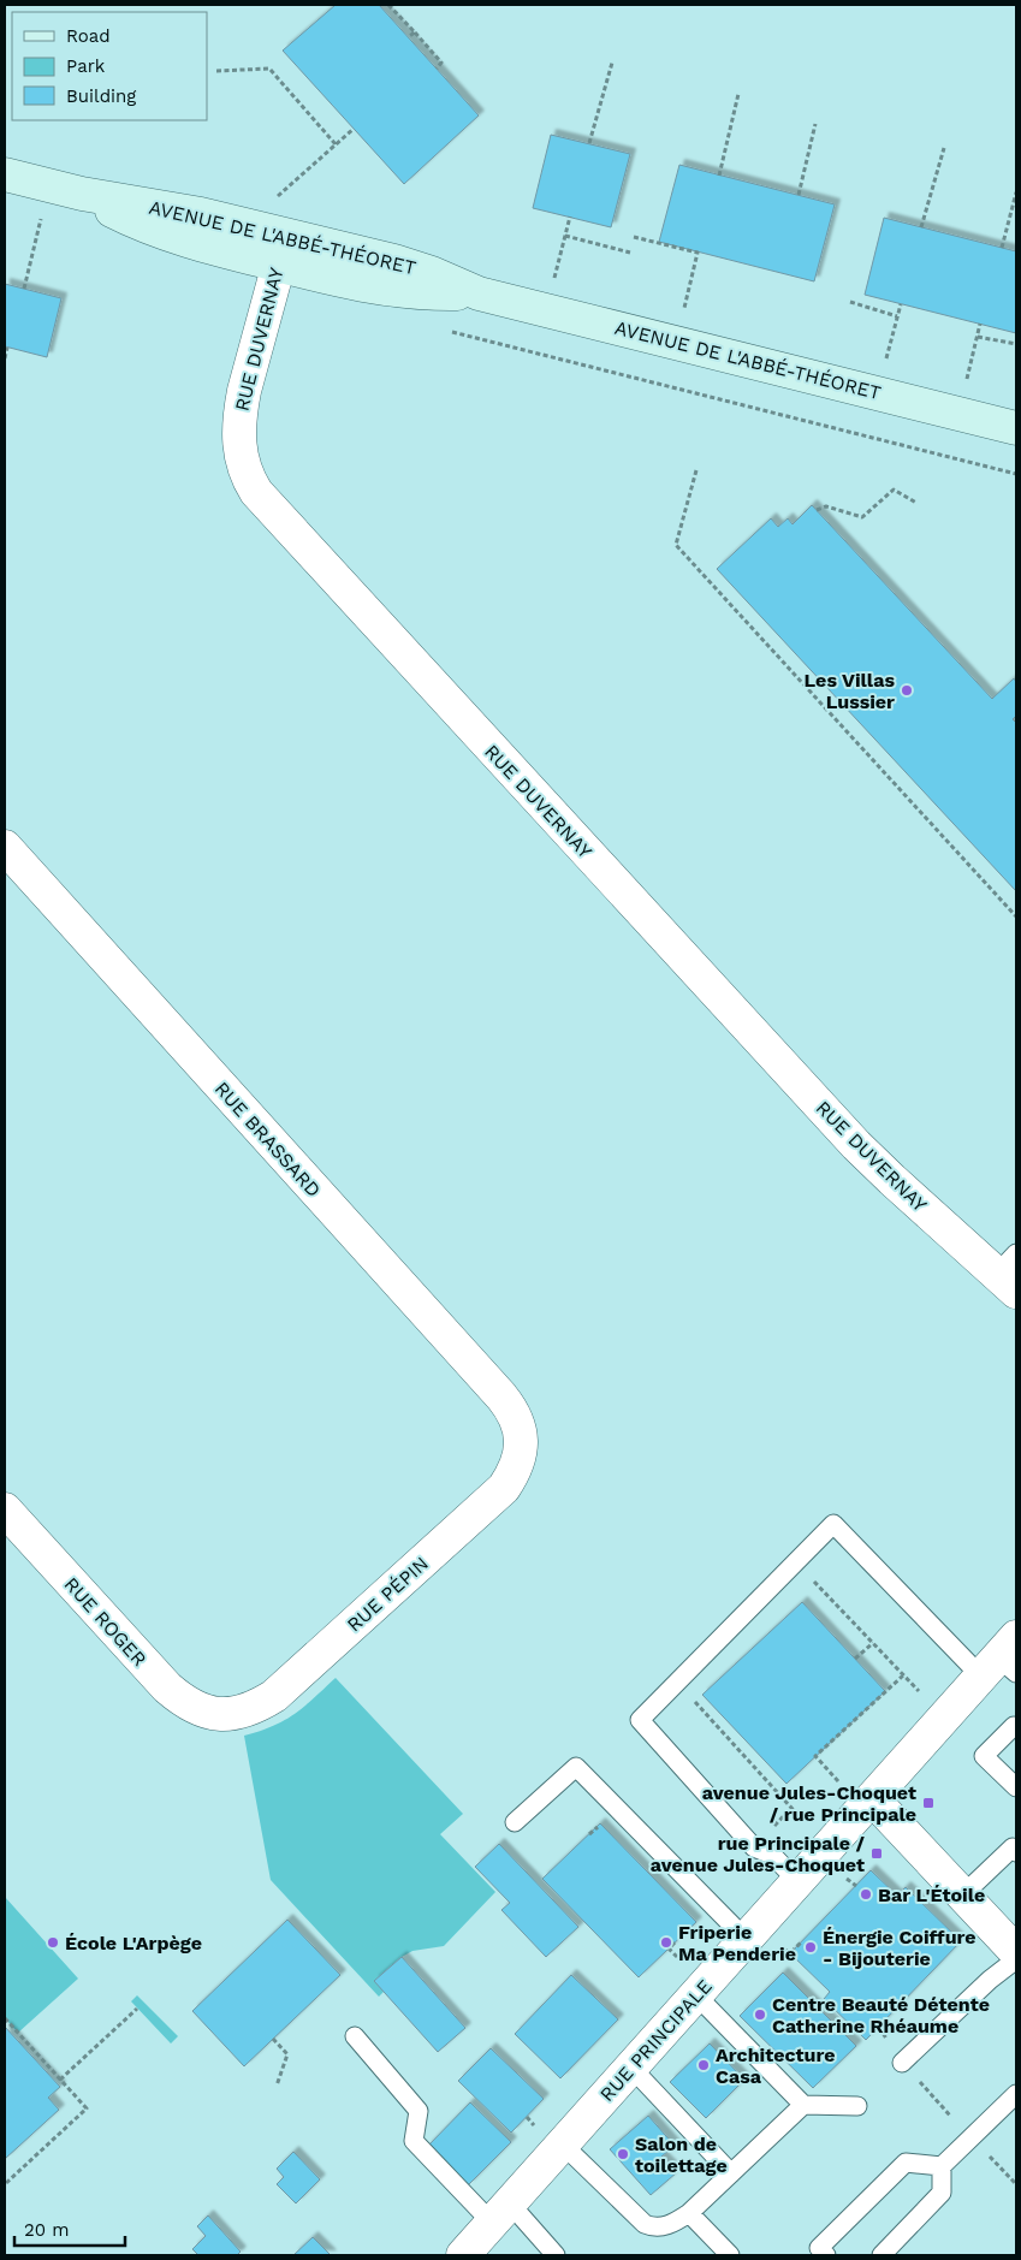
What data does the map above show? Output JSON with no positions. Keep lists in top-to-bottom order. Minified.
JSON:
{"streets":{"main road":["AVENUE DE L'ABBÉ-THÉORET"],"street":["RUE DUVERNAY","RUE BRASSARD","RUE PÉPIN","RUE ROGER","RUE PRINCIPALE"]},"crossings":[["AVENUE DE L'ABBÉ-THÉORET","RUE DUVERNAY"],["RUE BRASSARD","RUE PÉPIN"],["RUE PÉPIN","RUE ROGER"]],"places":{"other":["Les Villas Lussier","Bar L'Étoile","École L'Arpège","Friperie Ma Penderie","Énergie Coiffure - Bijouterie","Centre Beauté Détente Catherine Rhéaume","Architecture Casa","Salon de toilettage"],"transit":["avenue Jules-Choquet / rue Principale","rue Principale / avenue Jules-Choquet"]},"legend":["Road","Park","Building"],"scale_bar":"20 m"}
